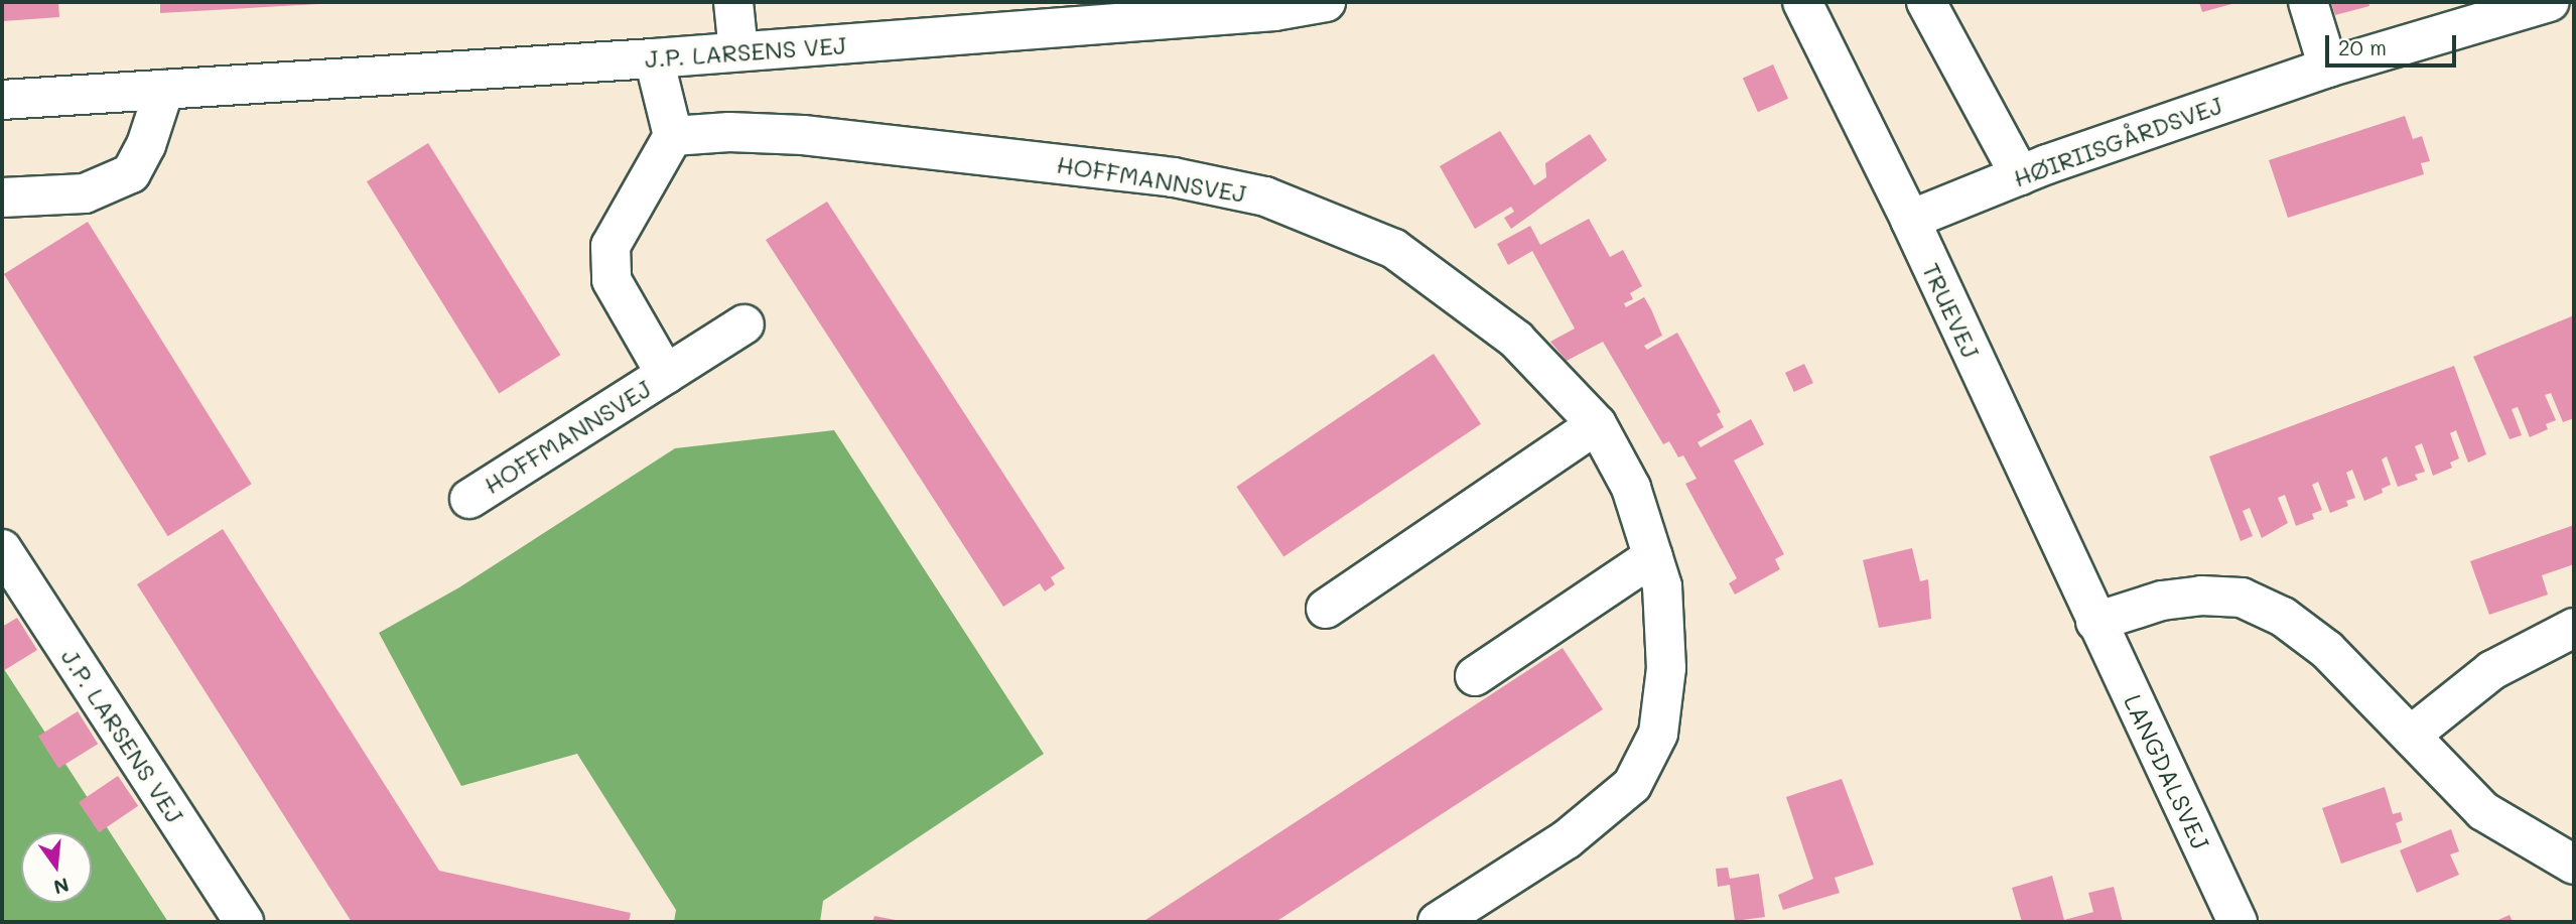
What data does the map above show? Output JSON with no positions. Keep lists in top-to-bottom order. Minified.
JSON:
{"streets":{"street":["J.P. LARSENS VEJ","HØIRIISGÅRDSVEJ","HOFFMANNSVEJ","TRUEVEJ","LANGDALSVEJ"]},"crossings":[["HØIRIISGÅRDSVEJ","TRUEVEJ"],["TRUEVEJ","LANGDALSVEJ"]],"scale_bar":"20 m","north":"bottom"}
